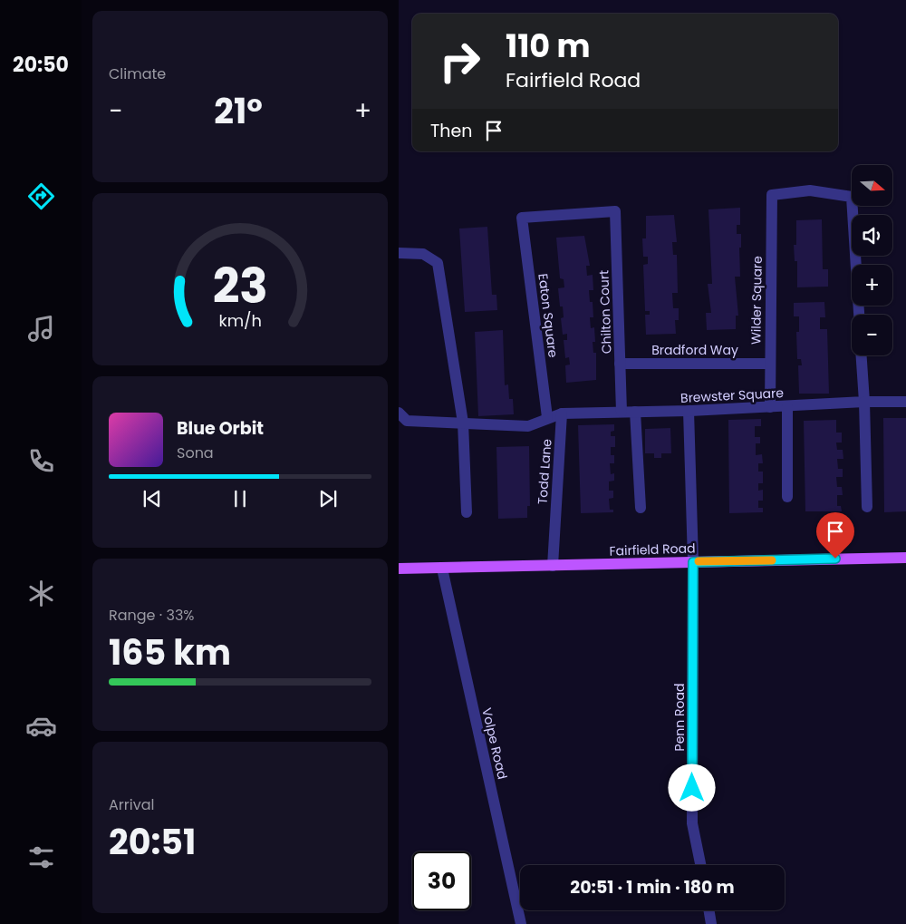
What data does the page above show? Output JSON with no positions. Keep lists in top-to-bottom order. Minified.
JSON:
{"streets":{"main road":["Fairfield Road"],"street":["Wilder Square","Chilton Court","Eaton Square","Bradford Way","Brewster Square","Todd Lane","Penn Road","Volpe Road"]},"crossings":[["Wilder Square","Bradford Way"],["Wilder Square","Brewster Square"],["Chilton Court","Eaton Square"],["Chilton Court","Bradford Way"],["Chilton Court","Brewster Square"],["Eaton Square","Brewster Square"],["Brewster Square","Todd Lane"],["Brewster Square","Penn Road"],["Todd Lane","Fairfield Road"],["Fairfield Road","Penn Road"],["Fairfield Road","Volpe Road"]],"north":"right","page":{"tabs":"20:50","tile":["Climate",["Range · 33%","165 km"],["Arrival","20:51"]],"turn":["110 m","Fairfield Road"],"heat":["−","21°","+"],"then":"Then","map_buttons":["+","−"],"song":["Blue Orbit","Sona"],"limit":"30","trip":"20:51 · 1 min · 180 m","gauge":["23","km/h"]}}
